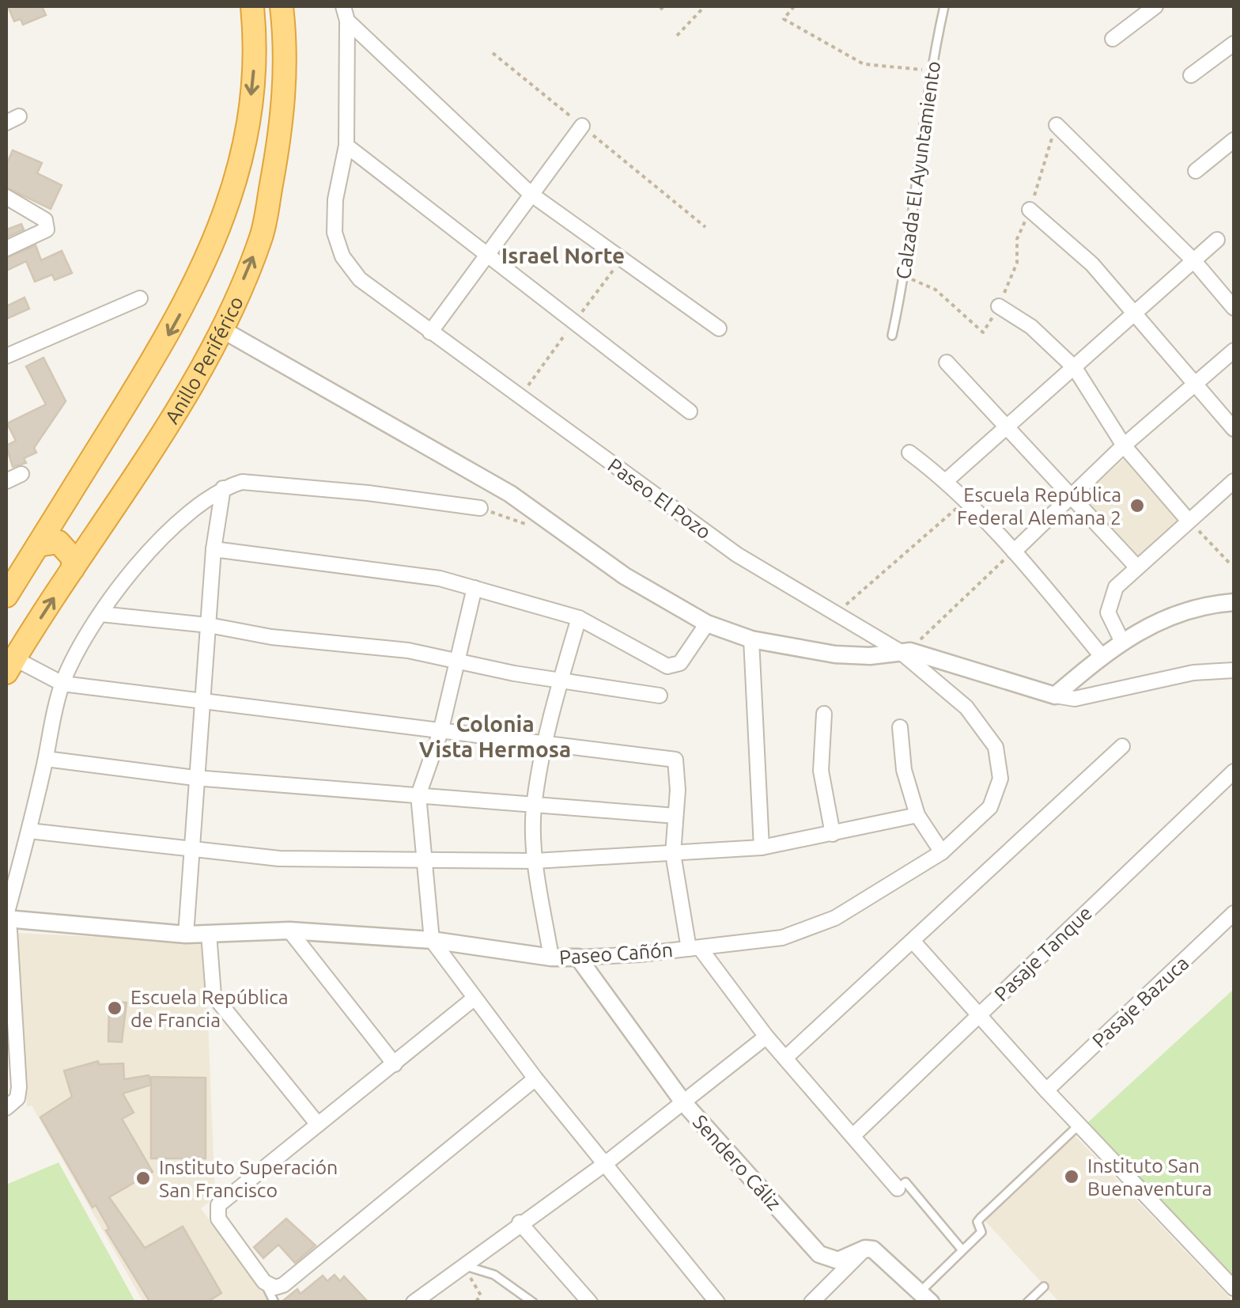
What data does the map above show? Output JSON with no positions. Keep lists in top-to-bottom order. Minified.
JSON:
{"streets":{"highway":["Anillo Periférico"],"street":["Paseo El Pozo","Paseo Cañón","Pasaje Tanque","Pasaje Bazuca","Sendero Cáliz"],"lane":["Calzada El Ayuntamiento"]},"crossings":[["Paseo El Pozo","Paseo Cañón"],["Paseo Cañón","Sendero Cáliz"]],"districts":["Israel Norte","Colonia Vista Hermosa"],"places":["Escuela República Federal Alemana 2","Escuela República de Francia","Instituto San Buenaventura","Instituto Superación San Francisco"]}
